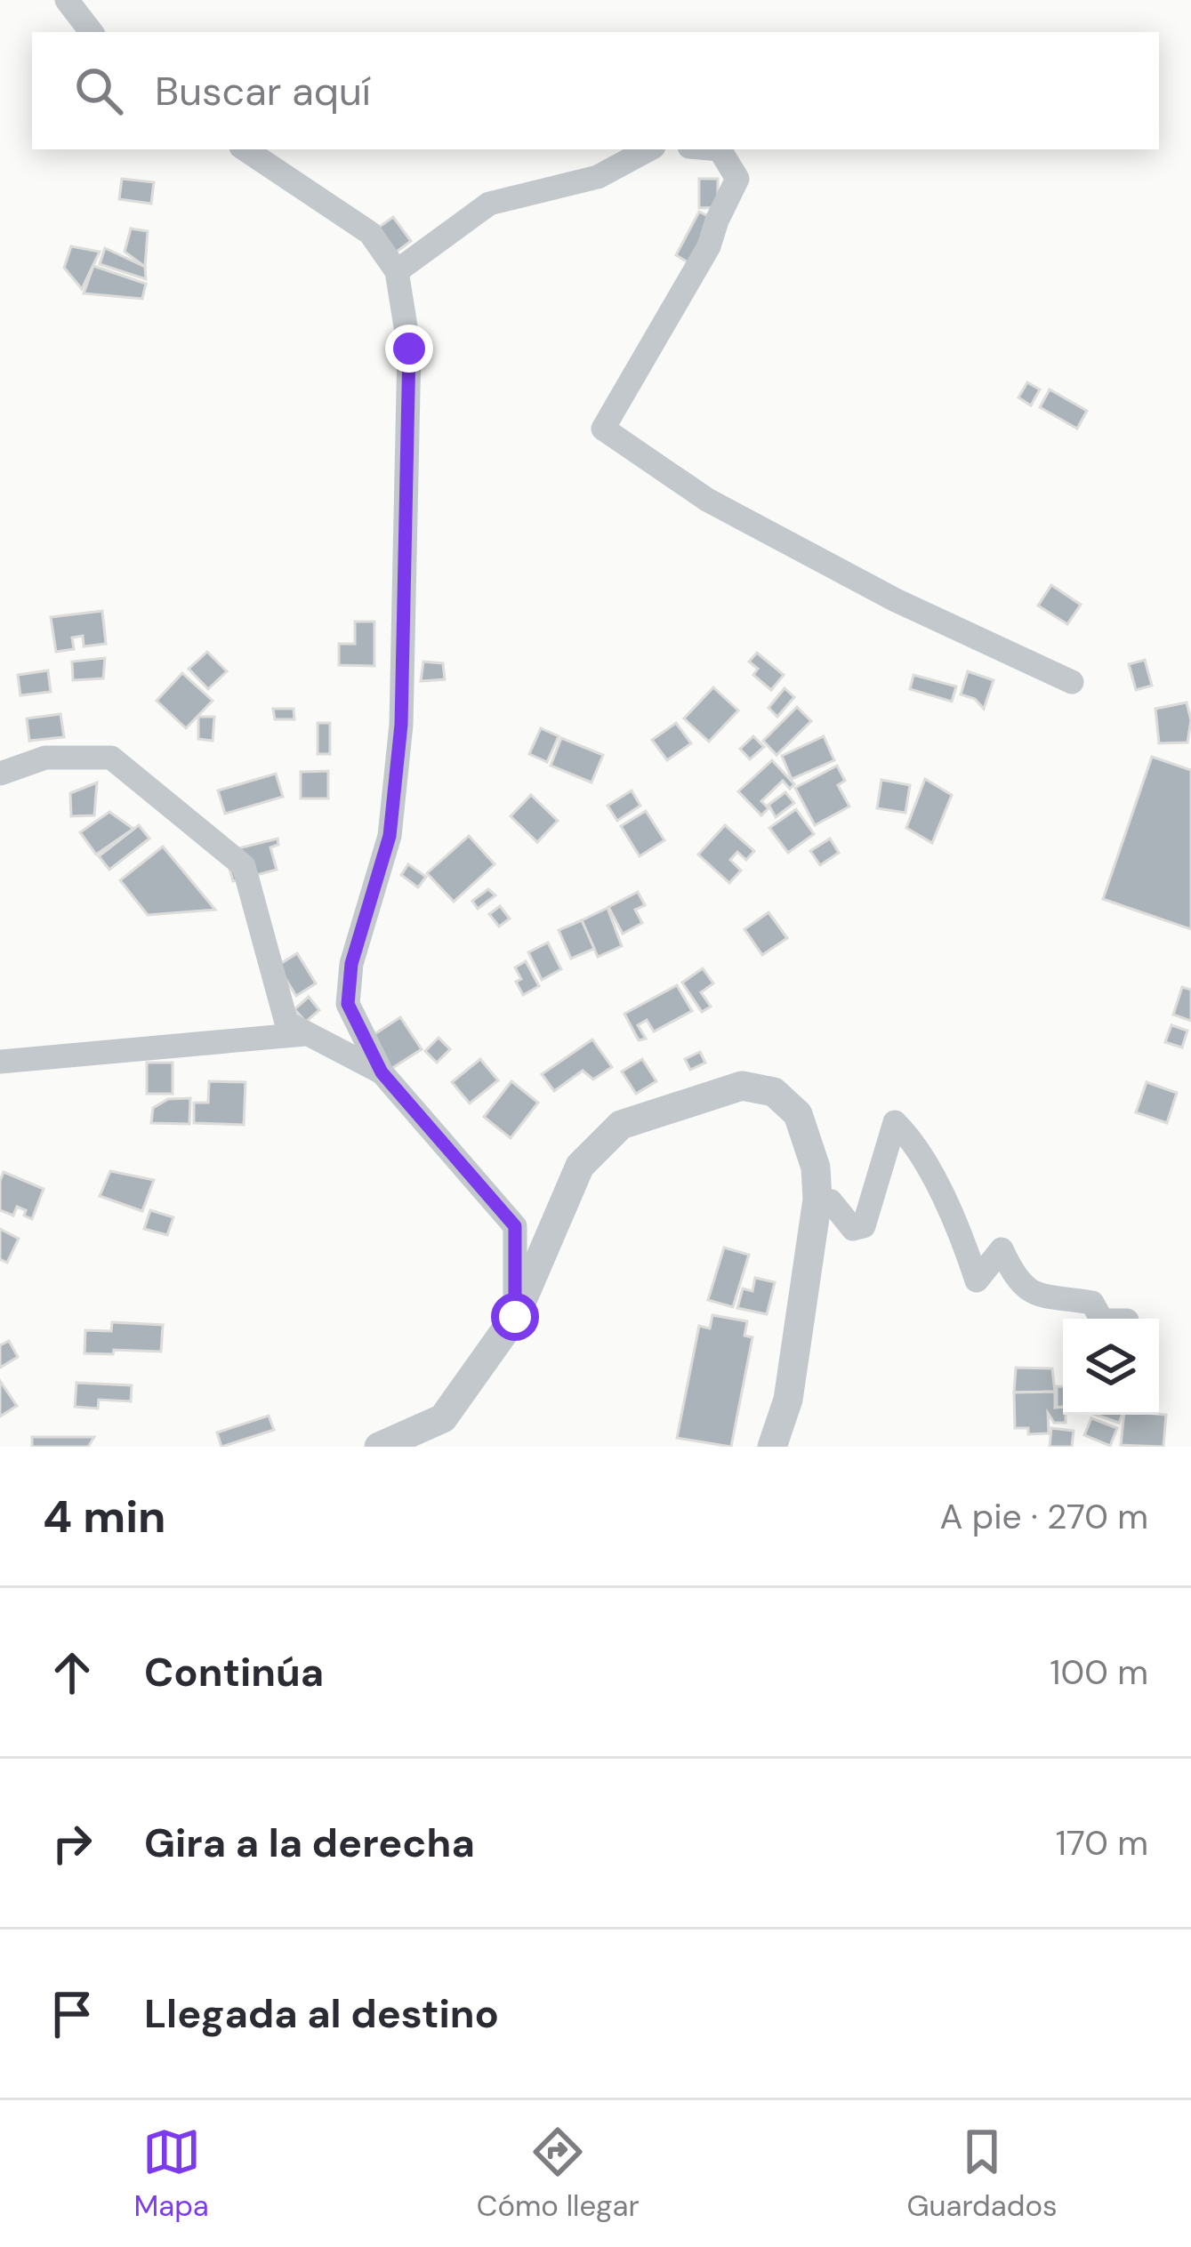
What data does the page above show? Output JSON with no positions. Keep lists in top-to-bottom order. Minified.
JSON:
{"page":{"search":"Buscar aquí","heading":["4 min","A pie · 270 m"],"list":[["Continúa","100 m"],["Gira a la derecha","170 m"],"Llegada al destino"],"nav":["Mapa","Cómo llegar","Guardados"]}}
